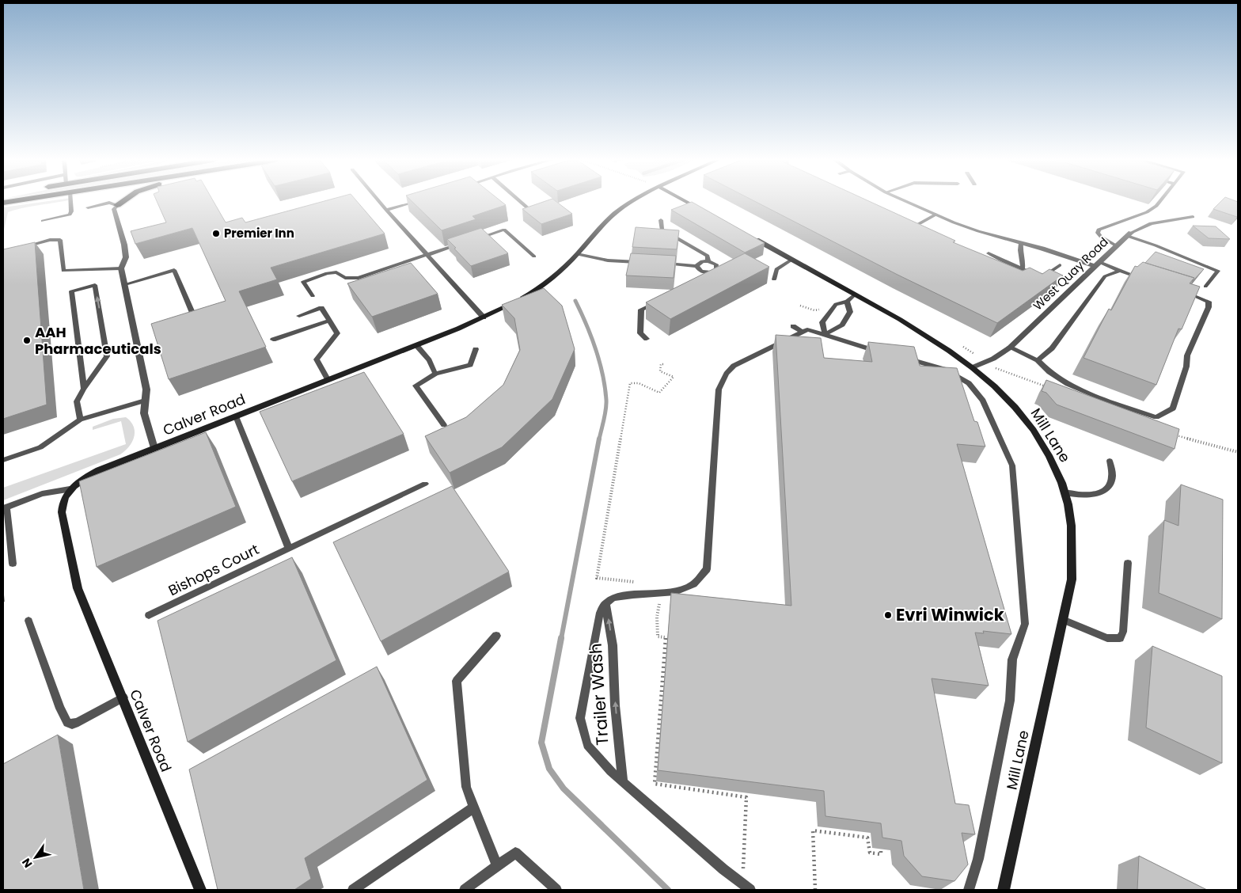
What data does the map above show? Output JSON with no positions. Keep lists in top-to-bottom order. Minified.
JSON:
{"streets":{"street":["West Quay Road","Calver Road","Mill Lane"],"lane":["Bishops Court","Trailer Wash"]},"crossings":[["West Quay Road","Mill Lane"]],"places":["Premier Inn","AAH Pharmaceuticals","Evri Winwick"],"north":"bottom left"}
